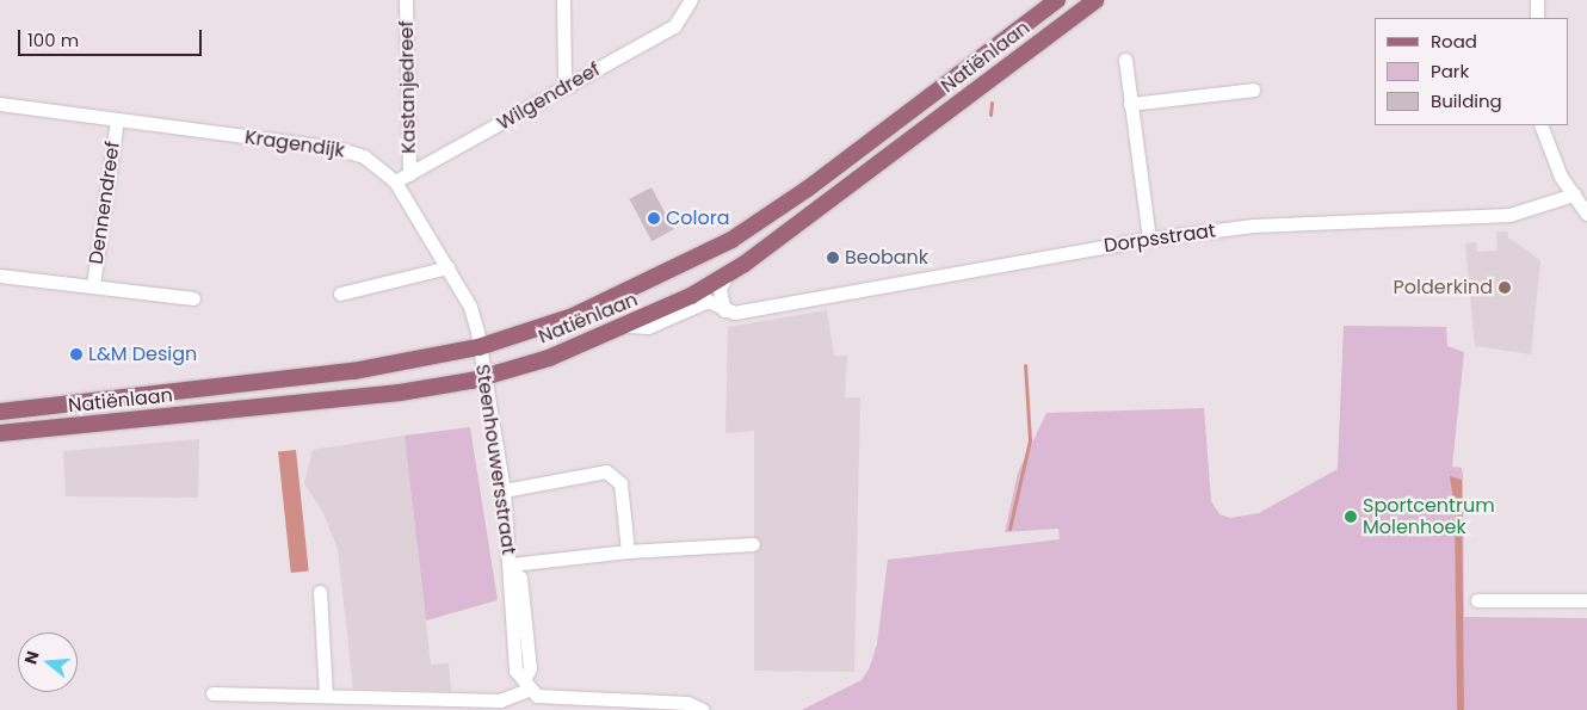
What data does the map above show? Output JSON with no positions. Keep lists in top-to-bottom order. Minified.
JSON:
{"streets":{"main road":["Natiënlaan"],"street":["Kastanjedreef","Wilgendreef","Kragendijk","Dennendreef","Dorpsstraat","Steenhouwersstraat"]},"crossings":[["Natiënlaan","Kragendijk"],["Natiënlaan","Dorpsstraat"],["Natiënlaan","Steenhouwersstraat"],["Kastanjedreef","Wilgendreef"],["Wilgendreef","Kragendijk"],["Kragendijk","Dennendreef"],["Kragendijk","Steenhouwersstraat"]],"places":["Colora","Beobank","Polderkind","L&M Design","Sportcentrum Molenhoek"],"legend":["Road","Park","Building"],"scale_bar":"100 m","north":"left"}
